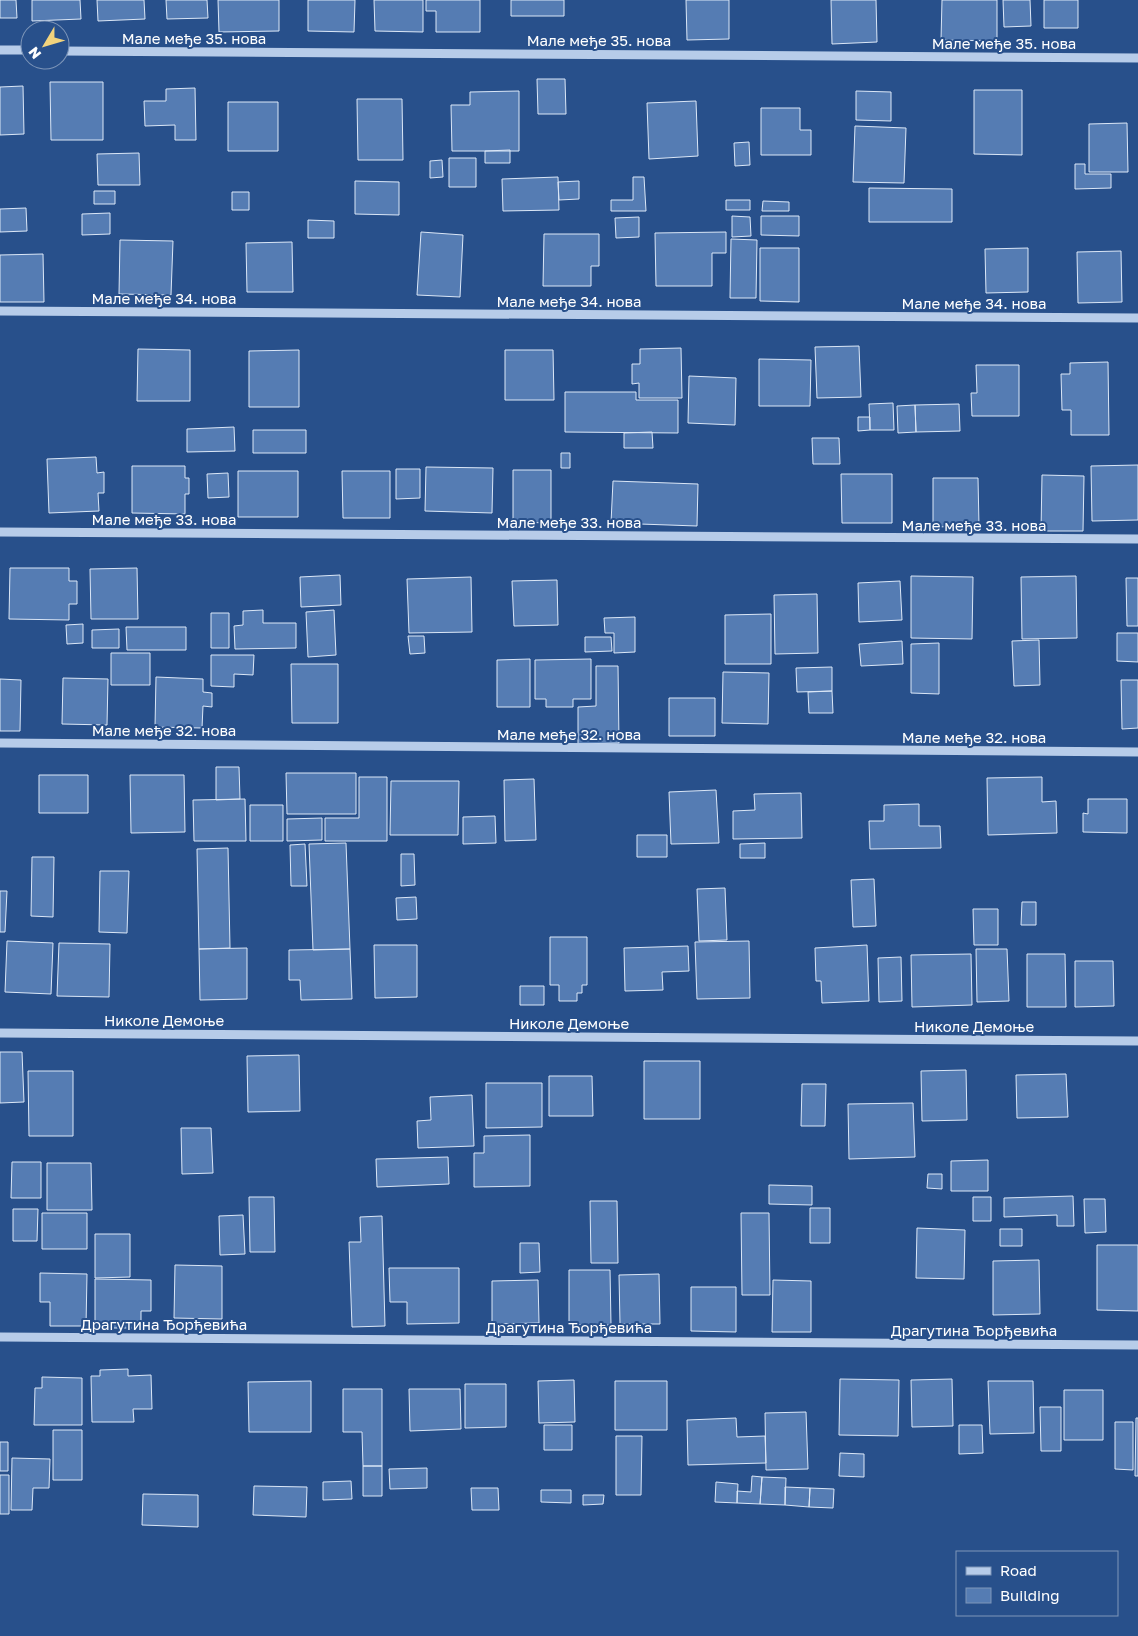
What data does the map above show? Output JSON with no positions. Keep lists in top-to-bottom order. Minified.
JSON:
{"streets":{"street":["Мале међе 35. нова","Мале међе 34. нова","Мале међе 33. нова","Мале међе 32. нова","Николе Демоње","Драгутина Ђорђевића"]},"legend":["Road","Building"],"north":"bottom left"}
